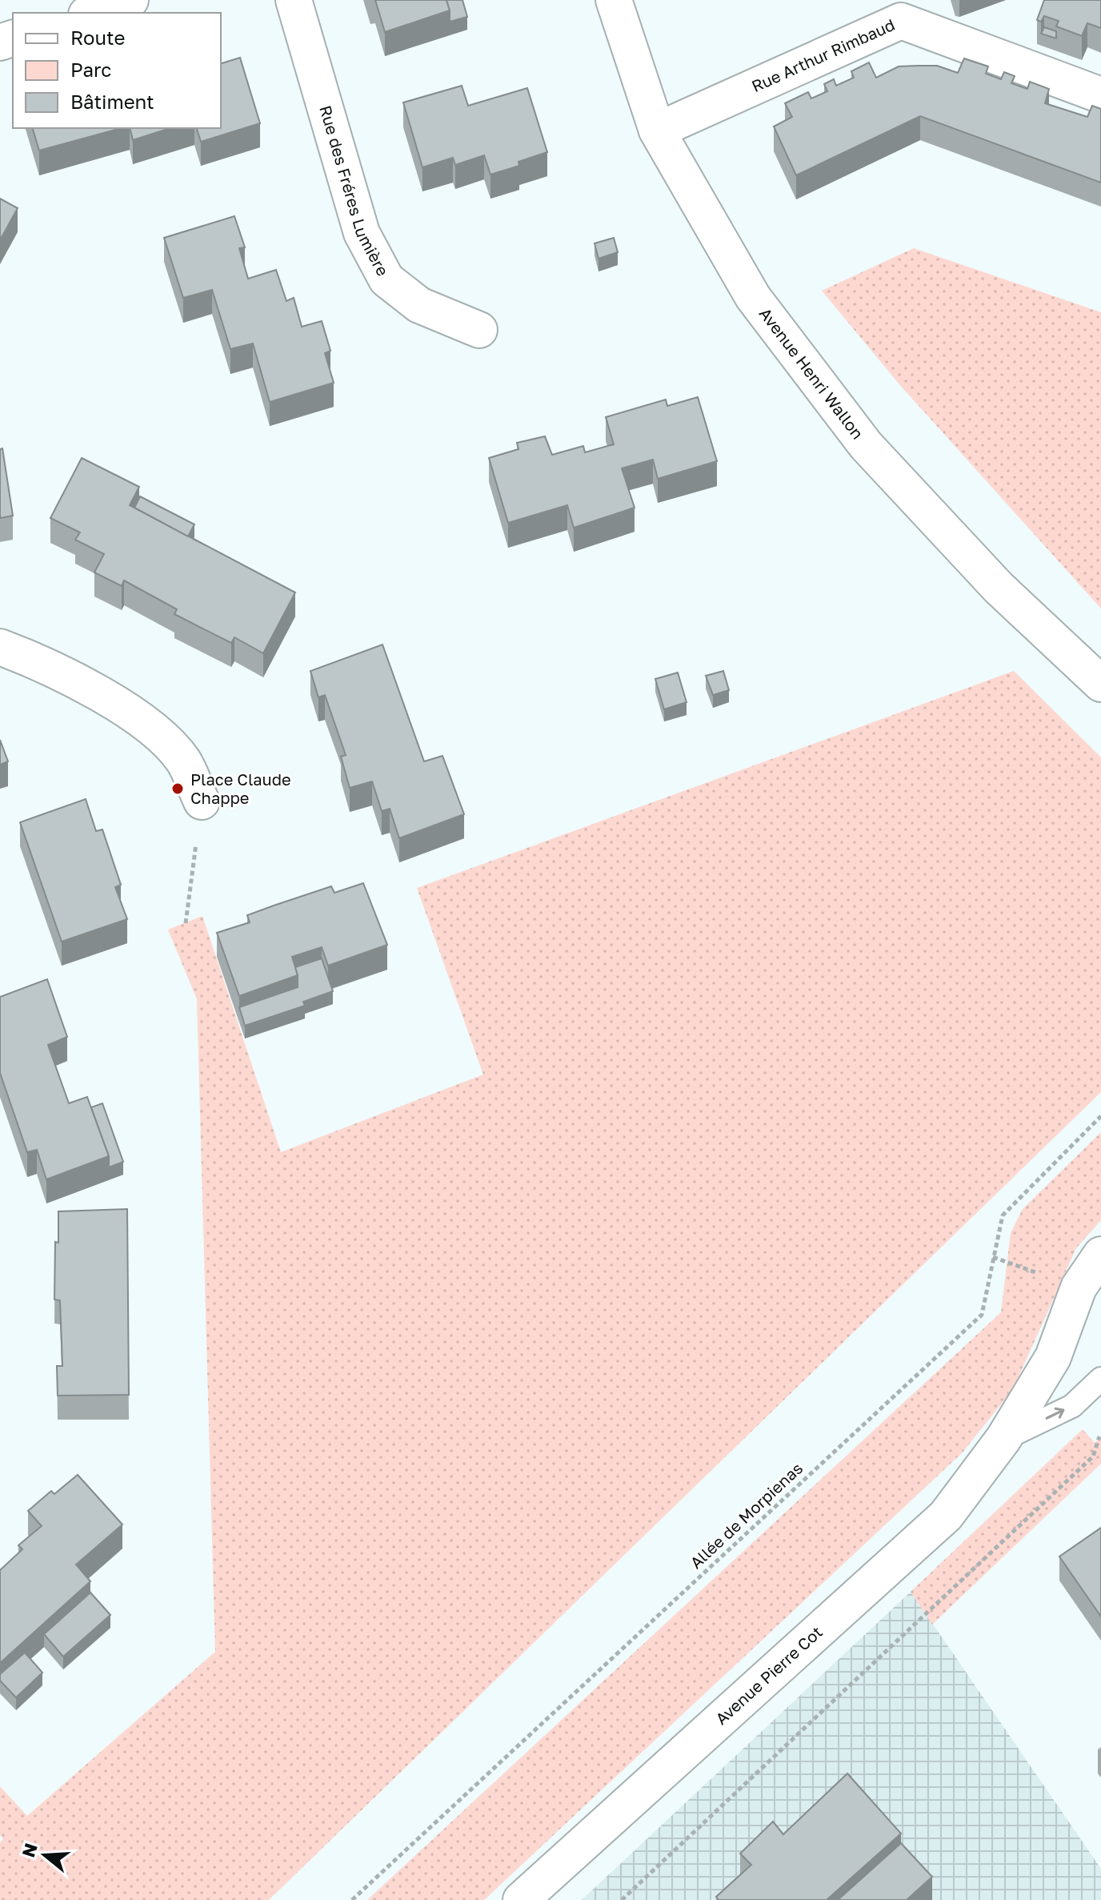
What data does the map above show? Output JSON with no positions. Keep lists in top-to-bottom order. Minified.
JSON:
{"streets":{"street":["Rue Arthur Rimbaud","Rue des Fréres Lumière","Avenue Henri Wallon","Avenue Pierre Cot"],"path":["Allée de Morpienas"]},"crossings":[["Rue Arthur Rimbaud","Avenue Henri Wallon"]],"places":["Place Claude Chappe"],"legend":["Route","Parc","Bâtiment"],"north":"left"}
